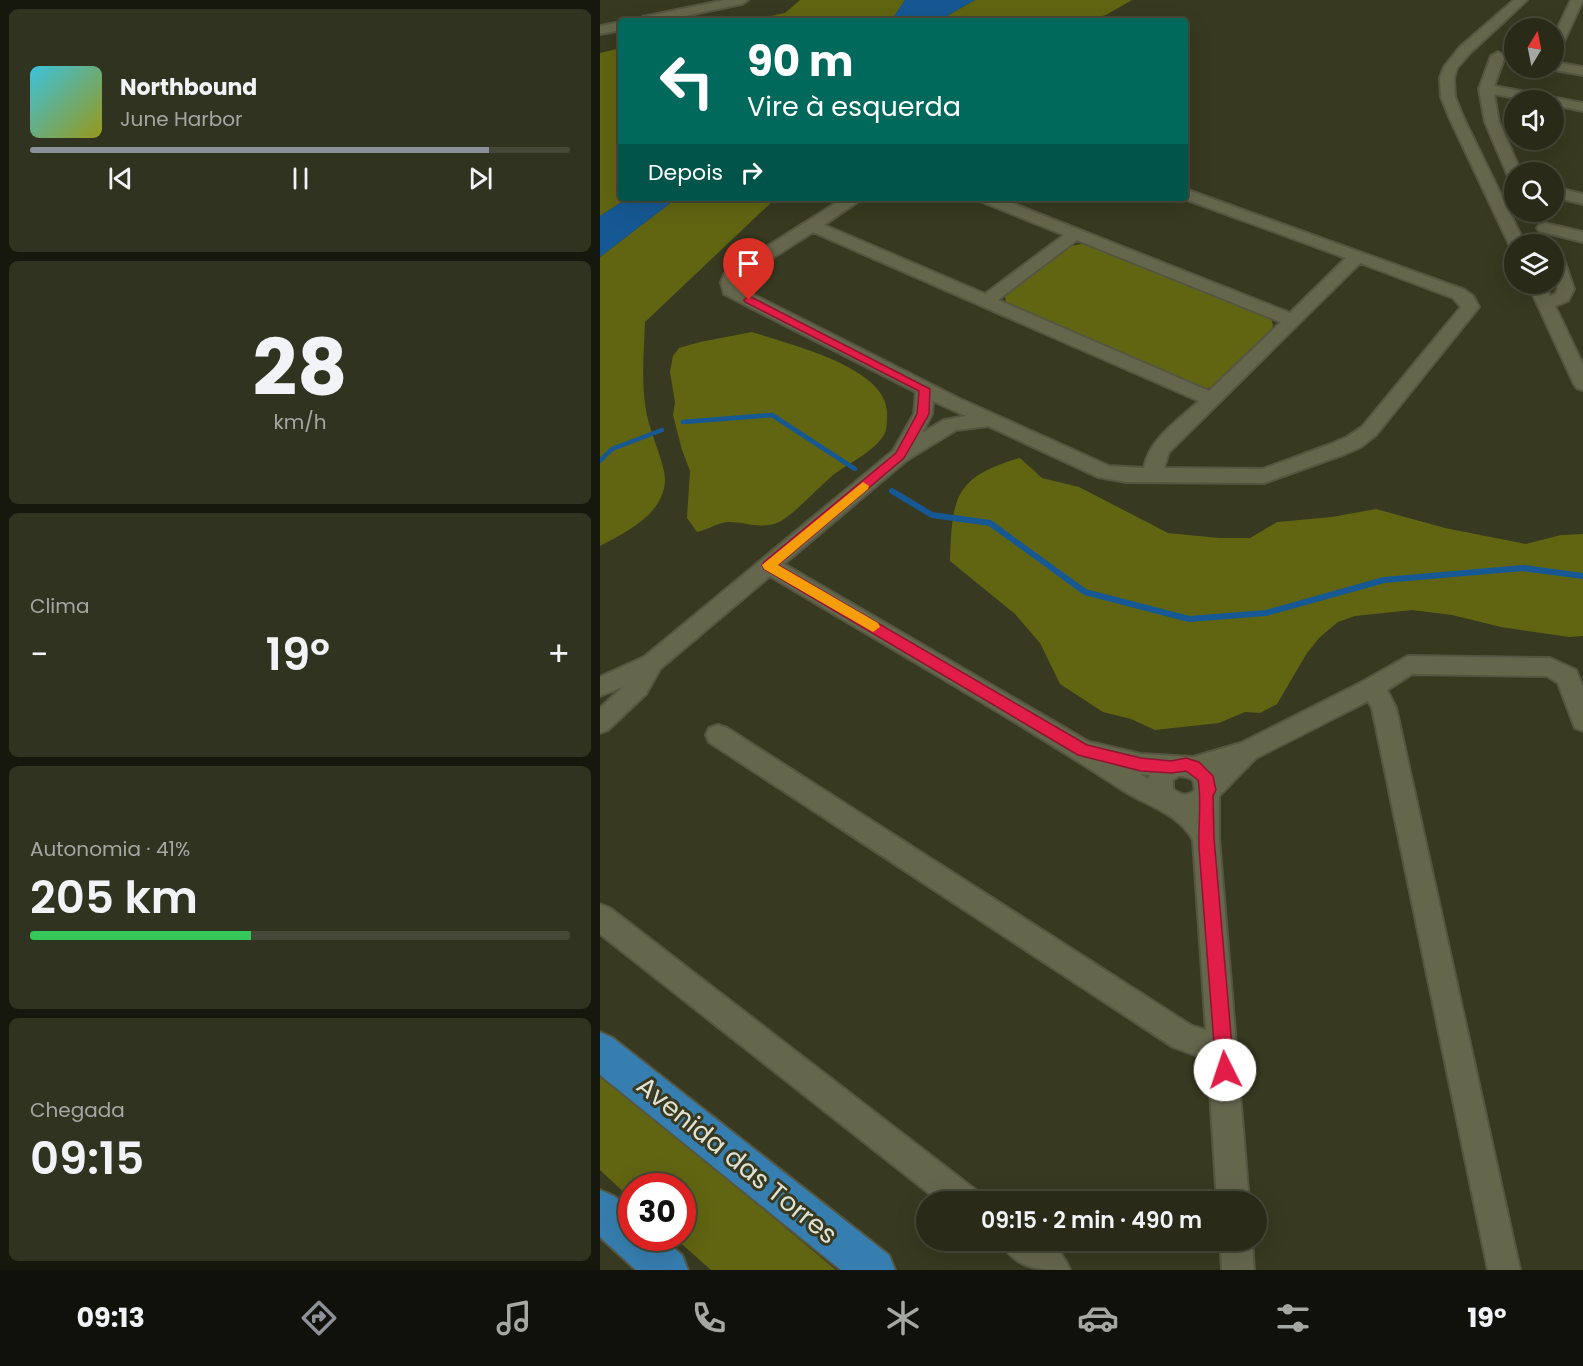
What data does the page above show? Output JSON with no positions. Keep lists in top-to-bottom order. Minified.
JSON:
{"streets":{"main road":["Avenida das Torres"]},"north":"top","page":{"turn":["90 m","Vire à esquerda"],"song":["Northbound","June Harbor"],"then":"Depois","tile":[["28","km/h"],"Clima",["Autonomia · 41%","205 km"],["Chegada","09:15"]],"heat":["−","19°","+"],"limit":"30","trip":"09:15 · 2 min · 490 m","tabs":["09:13","19°"]}}
